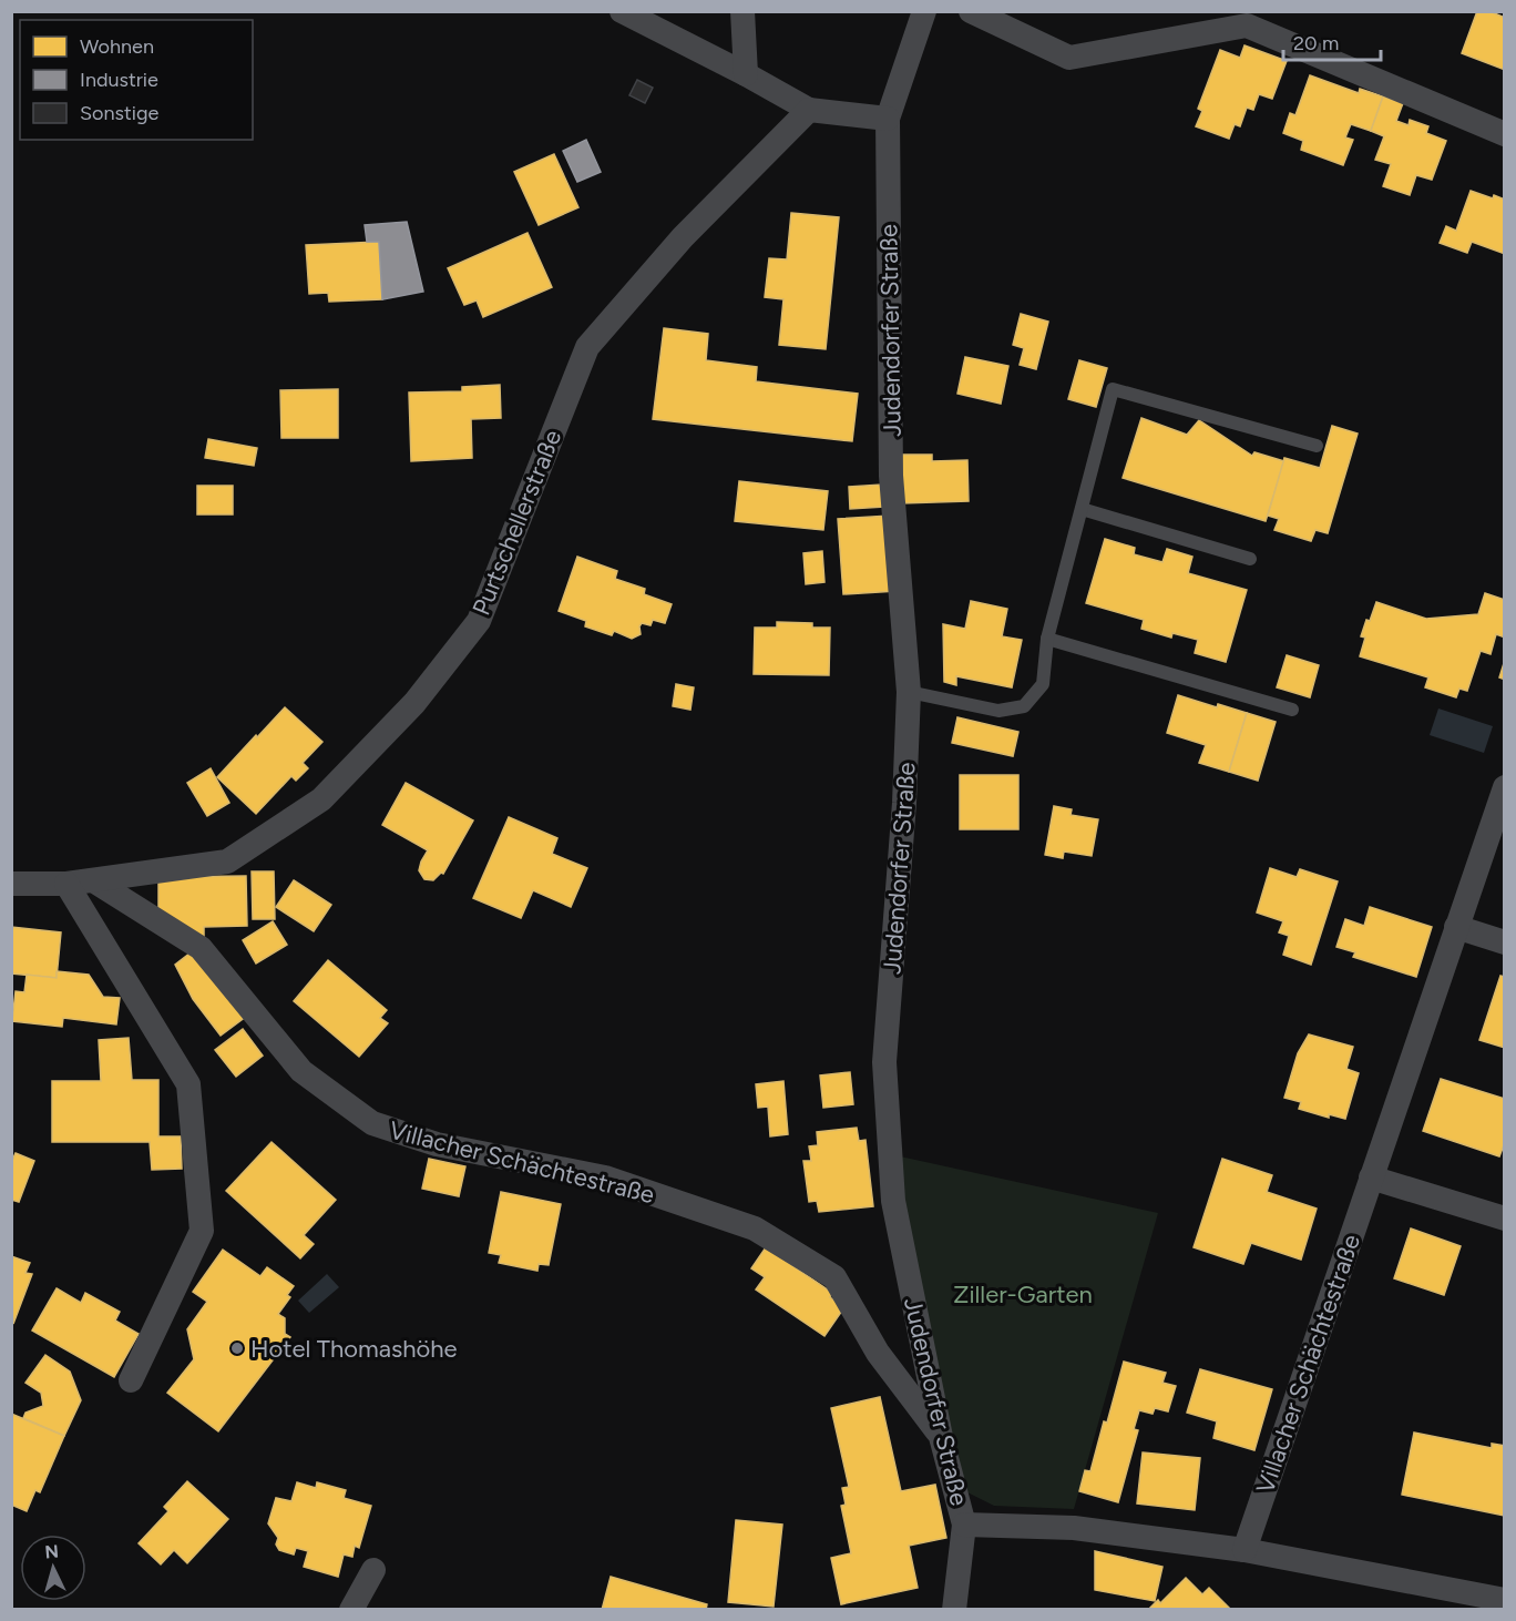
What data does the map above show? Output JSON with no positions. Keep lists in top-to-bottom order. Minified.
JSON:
{"streets":{"street":["Judendorfer Straße","Purtschellerstraße","Villacher Schächtestraße"]},"crossings":[["Judendorfer Straße","Villacher Schächtestraße"],["Purtschellerstraße","Villacher Schächtestraße"]],"parks":["Ziller-Garten"],"places":["Hotel Thomashöhe"],"legend":["Wohnen","Industrie","Sonstige"],"scale_bar":"20 m","north":"top"}
